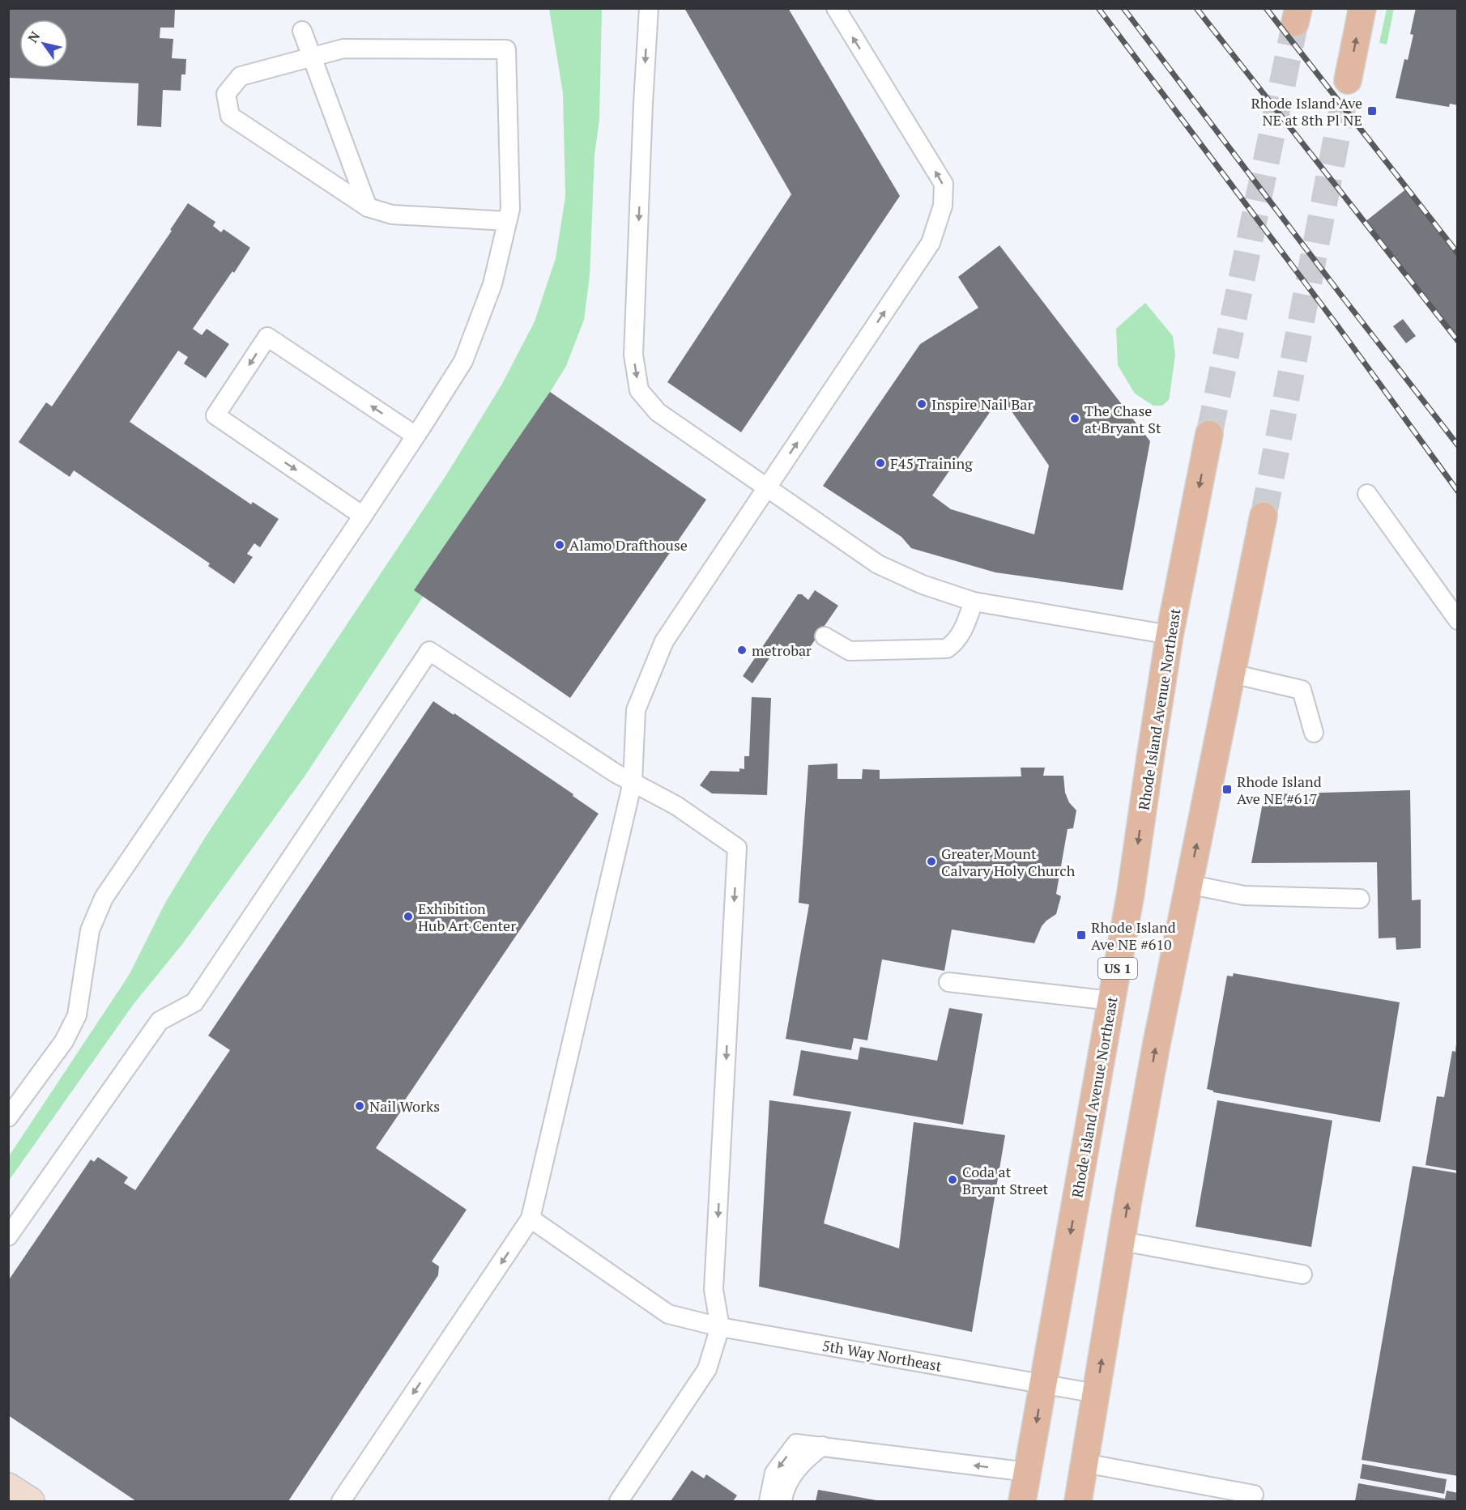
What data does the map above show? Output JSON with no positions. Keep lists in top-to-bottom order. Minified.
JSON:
{"streets":{"main road":["Rhode Island Avenue Northeast","US 1"],"lane":["5th Way Northeast"]},"crossings":[["Rhode Island Avenue Northeast","5th Way Northeast"]],"places":{"transit":["Rhode Island Ave NE at 8th Pl NE","Rhode Island Ave NE #617","Rhode Island Ave NE #610"],"other":["Inspire Nail Bar","The Chase at Bryant St","F45 Training","Alamo Drafthouse","metrobar","Greater Mount Calvary Holy Church","Exhibition Hub Art Center","Nail Works","Coda at Bryant Street"]},"north":"top left"}
